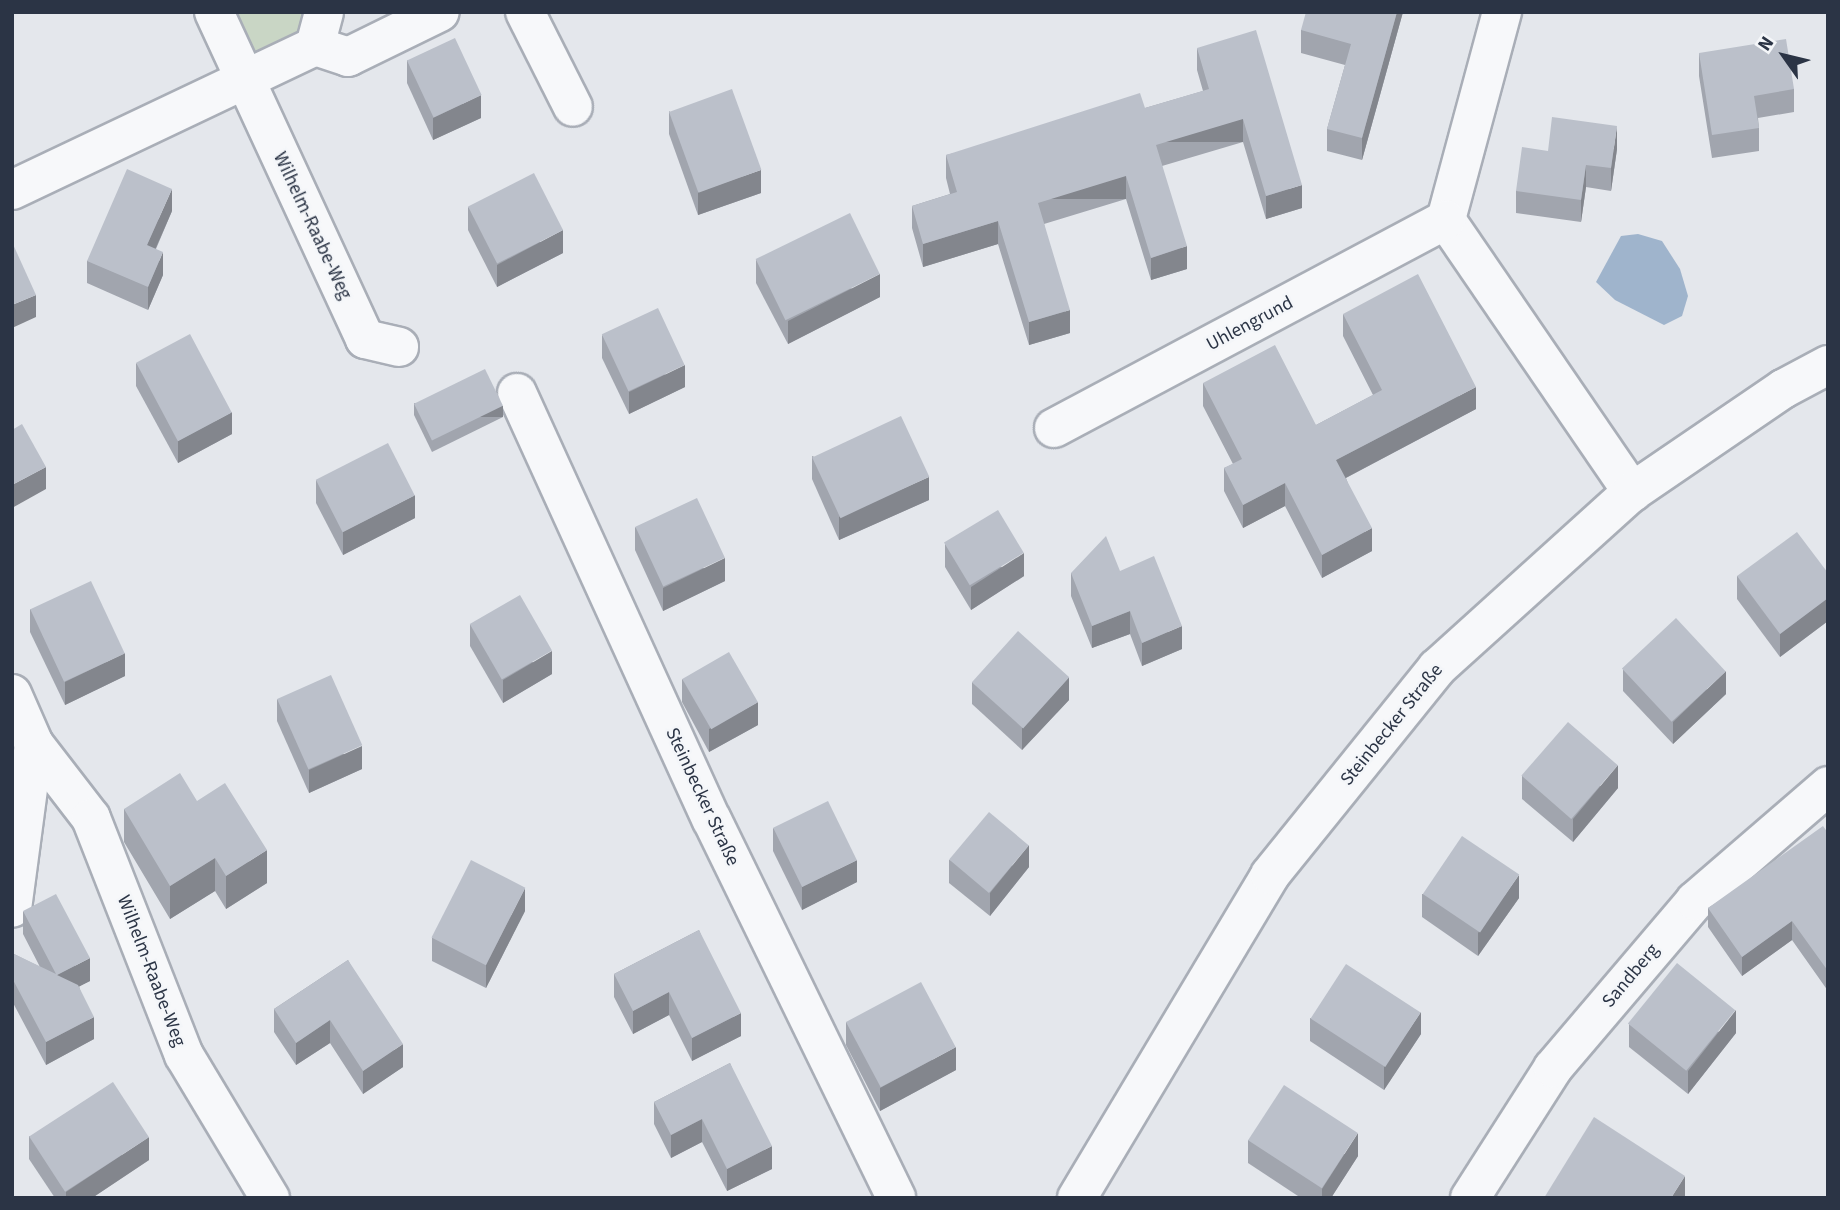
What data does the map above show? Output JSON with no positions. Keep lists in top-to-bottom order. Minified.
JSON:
{"streets":{"street":["Wilhelm-Raabe-Weg","Uhlengrund","Steinbecker Straße","Sandberg"]},"north":"top left"}
